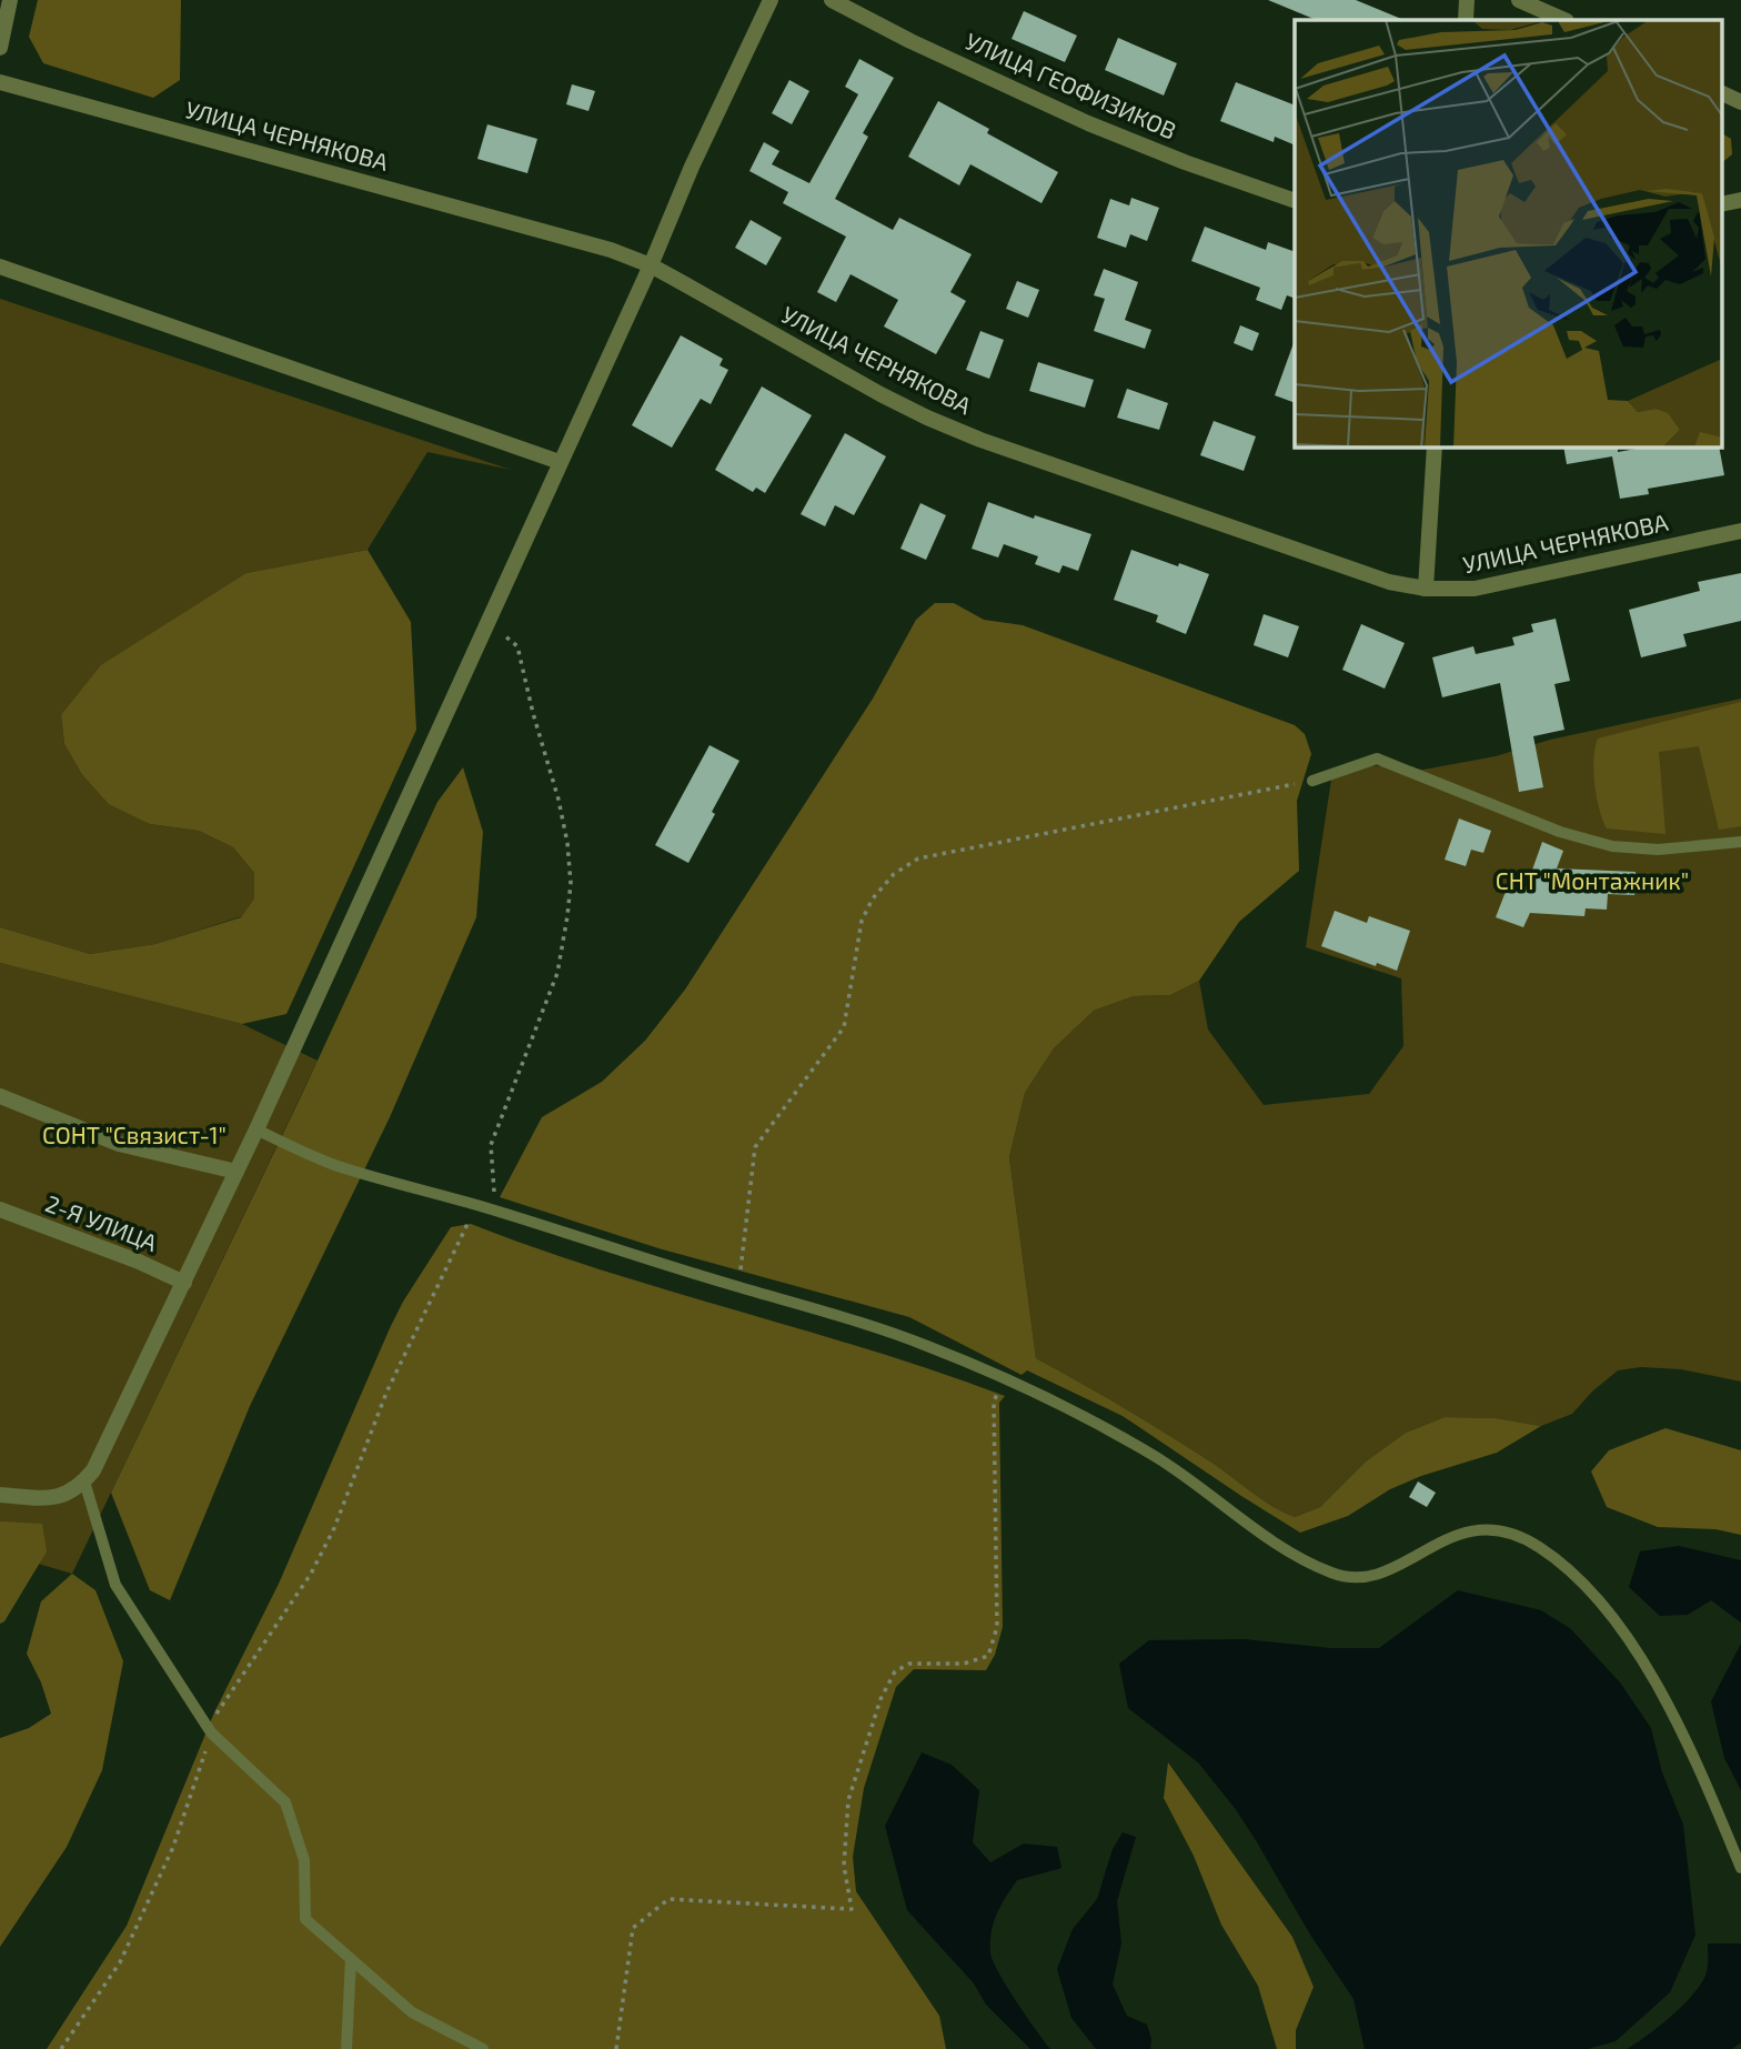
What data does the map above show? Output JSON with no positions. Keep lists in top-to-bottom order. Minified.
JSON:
{"streets":{"street":["УЛИЦА ГЕОФИЗИКОВ","УЛИЦА ЧЕРНЯКОВА","2-Я УЛИЦА"]},"parks":["СНТ \"Монтажник\"","СОНТ \"Связист-1\""]}
